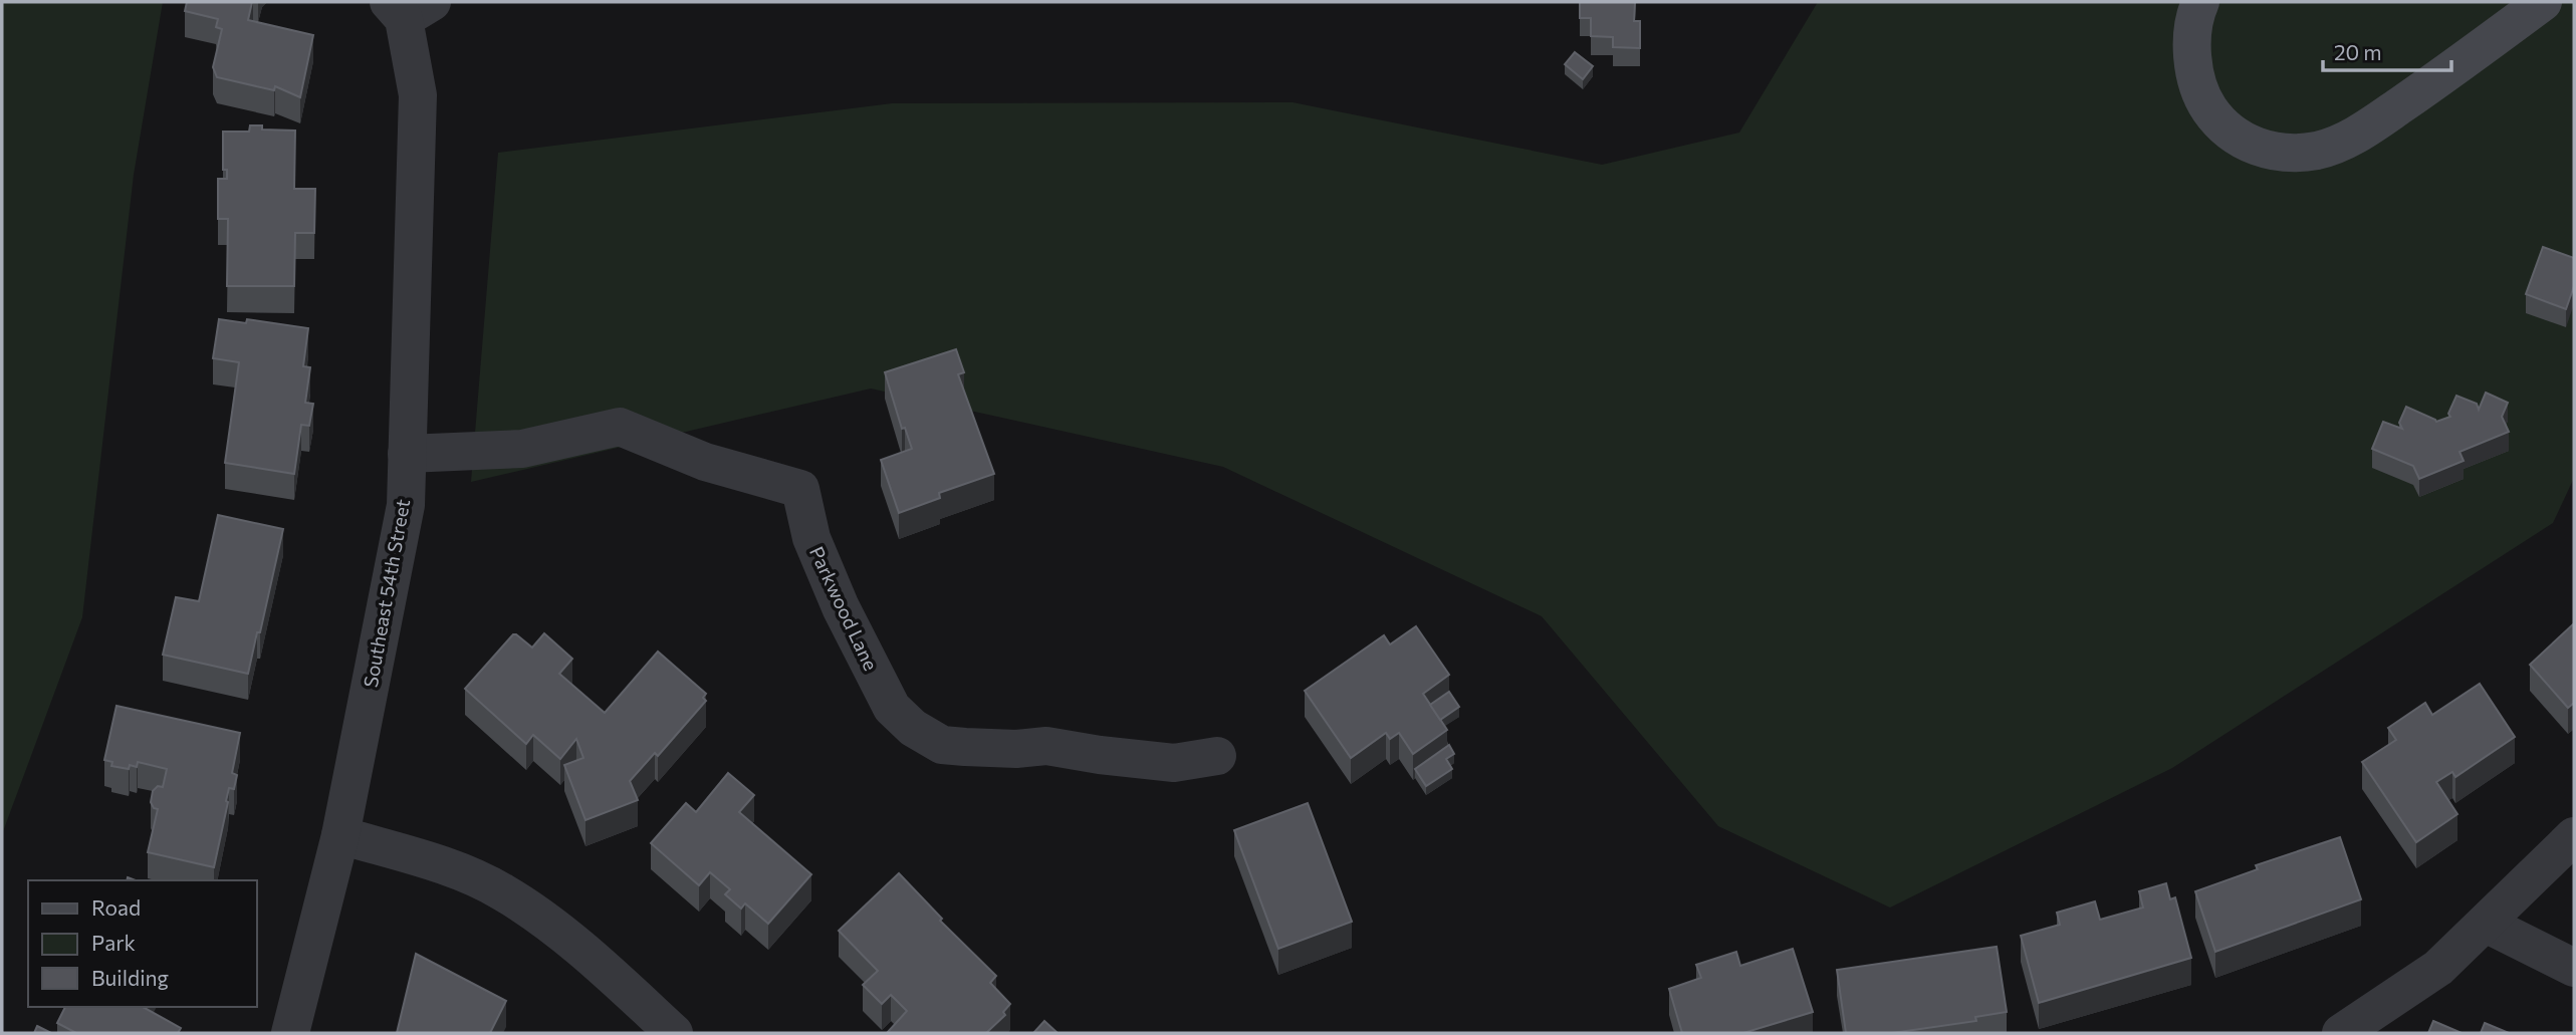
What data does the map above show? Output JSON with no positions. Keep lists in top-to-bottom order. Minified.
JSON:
{"streets":{"street":["Southeast 54th Street","Parkwood Lane"]},"crossings":[["Southeast 54th Street","Parkwood Lane"]],"legend":["Road","Park","Building"],"scale_bar":"20 m"}
